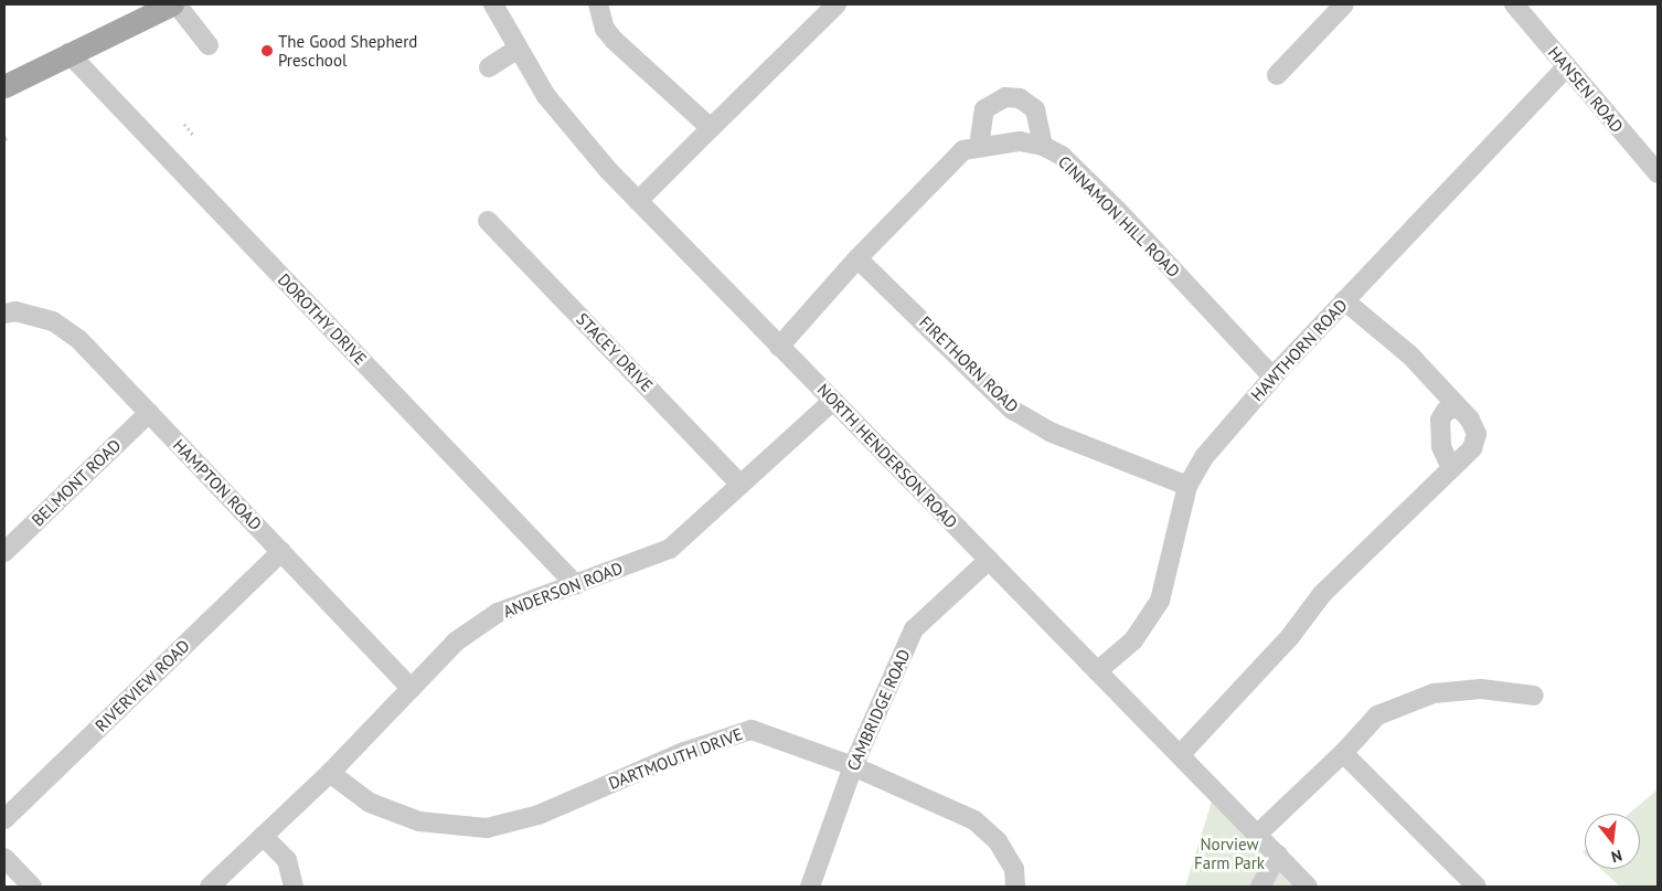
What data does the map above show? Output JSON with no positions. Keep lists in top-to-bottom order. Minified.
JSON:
{"streets":{"street":["HANSEN ROAD","CINNAMON HILL ROAD","DOROTHY DRIVE","HAWTHORN ROAD","STACEY DRIVE","FIRETHORN ROAD","NORTH HENDERSON ROAD","BELMONT ROAD","HAMPTON ROAD","ANDERSON ROAD","RIVERVIEW ROAD","CAMBRIDGE ROAD","DARTMOUTH DRIVE"]},"crossings":[["HANSEN ROAD","HAWTHORN ROAD"],["CINNAMON HILL ROAD","HAWTHORN ROAD"],["CINNAMON HILL ROAD","FIRETHORN ROAD"],["CINNAMON HILL ROAD","NORTH HENDERSON ROAD"],["DOROTHY DRIVE","ANDERSON ROAD"],["HAWTHORN ROAD","FIRETHORN ROAD"],["HAWTHORN ROAD","NORTH HENDERSON ROAD"],["STACEY DRIVE","ANDERSON ROAD"],["NORTH HENDERSON ROAD","ANDERSON ROAD"],["NORTH HENDERSON ROAD","CAMBRIDGE ROAD"],["BELMONT ROAD","HAMPTON ROAD"],["HAMPTON ROAD","ANDERSON ROAD"],["HAMPTON ROAD","RIVERVIEW ROAD"],["ANDERSON ROAD","DARTMOUTH DRIVE"],["CAMBRIDGE ROAD","DARTMOUTH DRIVE"]],"parks":["Norview Farm Park"],"places":["The Good Shepherd Preschool"],"north":"bottom"}
